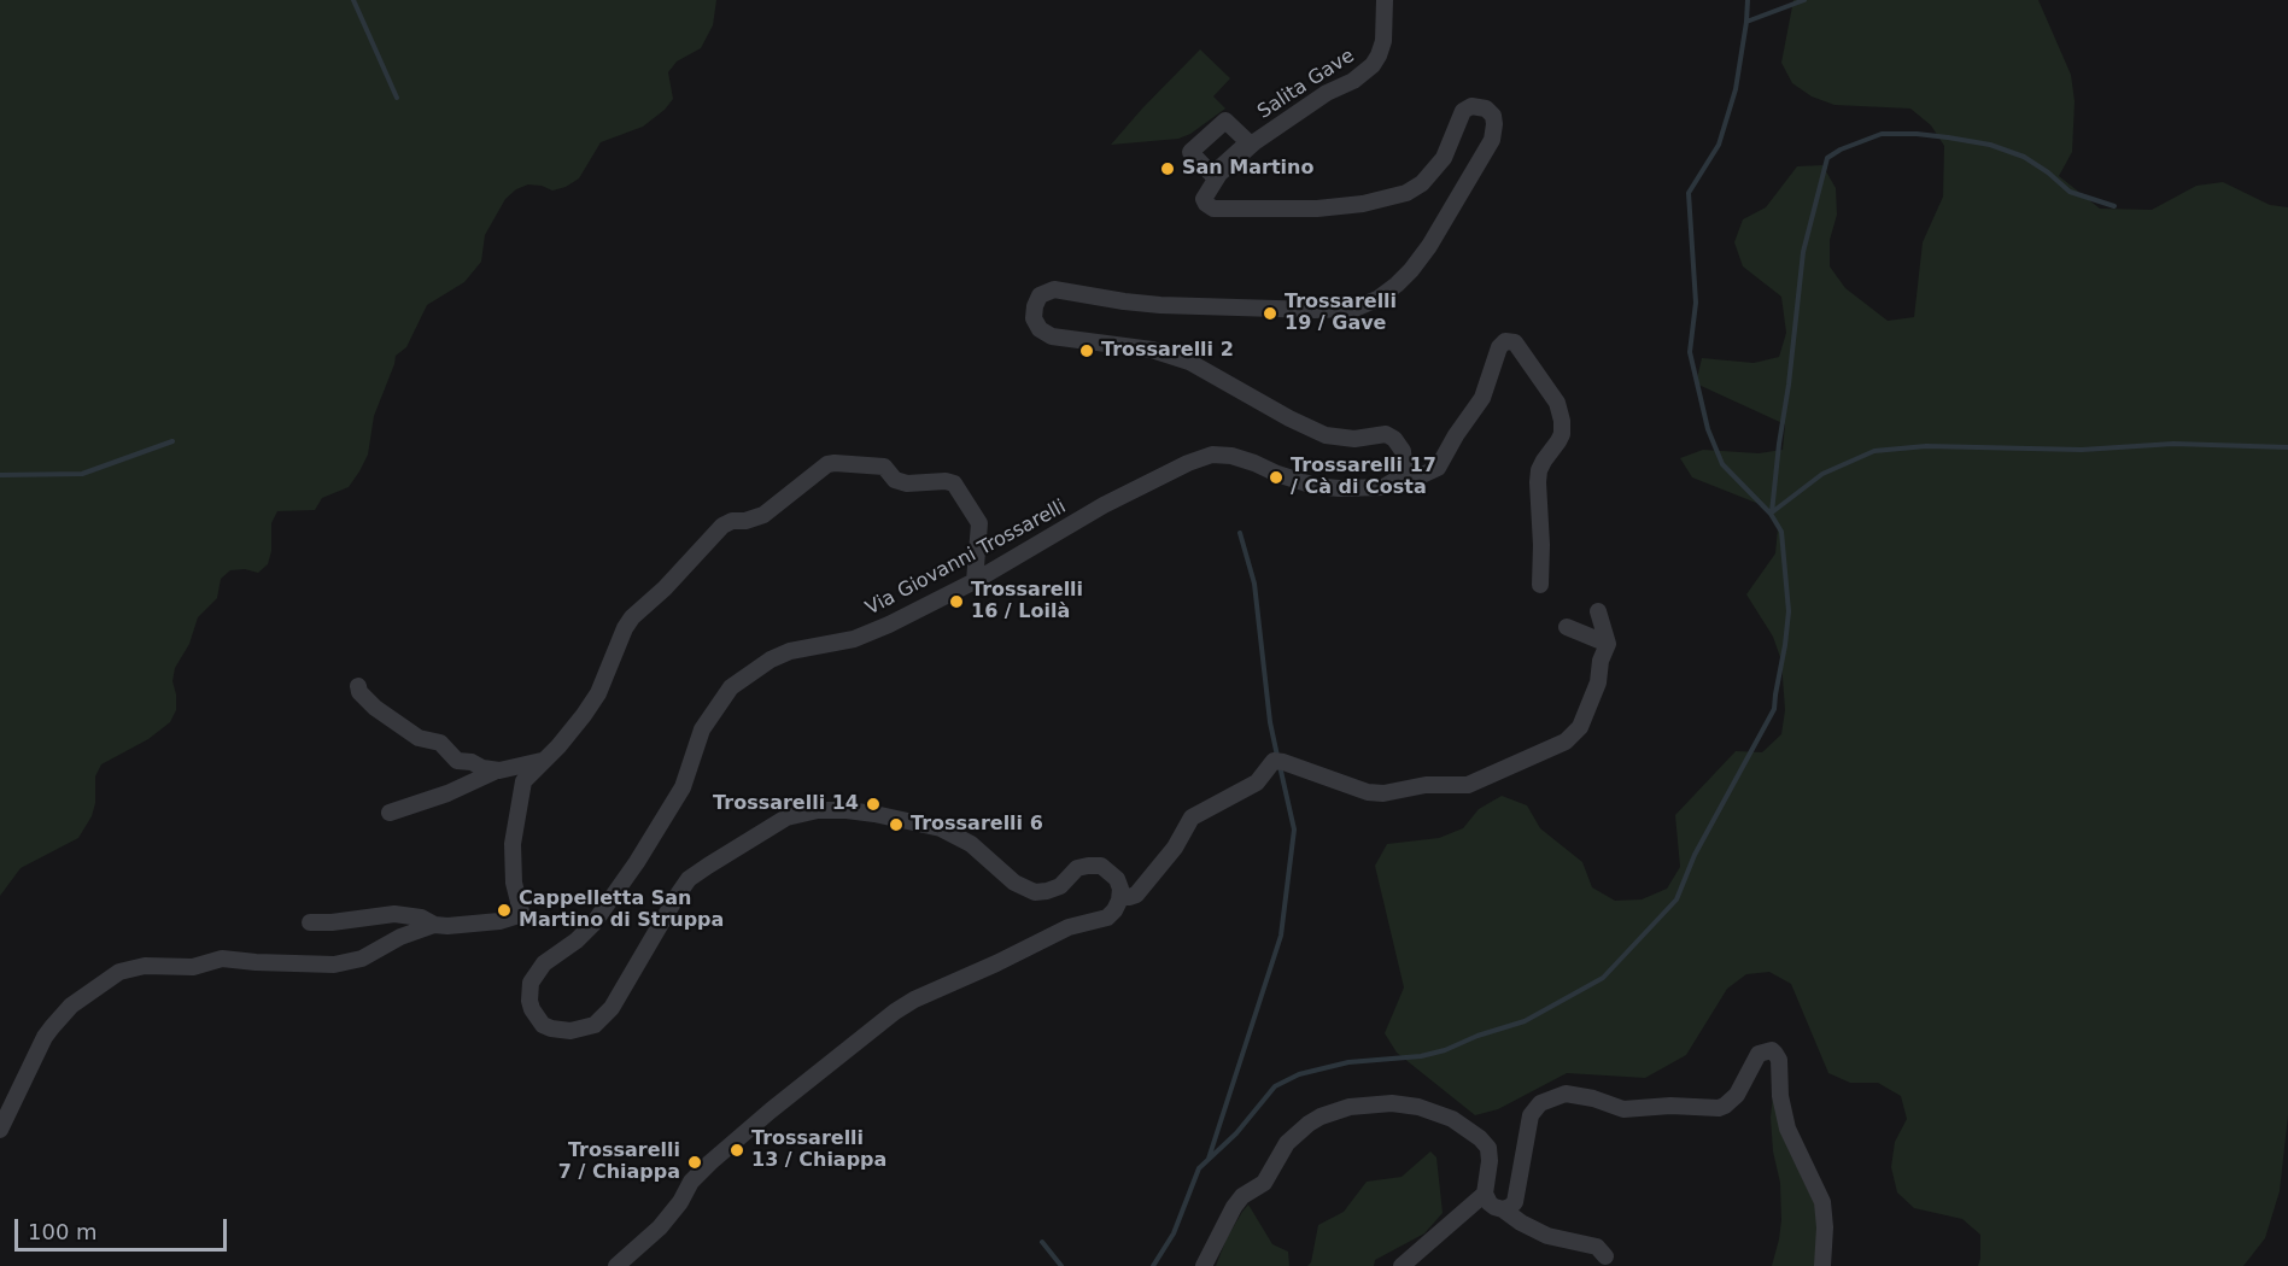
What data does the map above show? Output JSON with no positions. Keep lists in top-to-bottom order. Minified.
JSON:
{"streets":{"street":["Salita Gave","Via Giovanni Trossarelli"]},"crossings":[["Salita Gave","Via Giovanni Trossarelli"]],"places":["San Martino","Trossarelli 19 / Gave","Trossarelli 2","Trossarelli 17 / Cà di Costa","Trossarelli 16 / Loilà","Trossarelli 14","Trossarelli 6","Cappelletta San Martino di Struppa","Trossarelli 13 / Chiappa","Trossarelli 7 / Chiappa"],"scale_bar":"100 m"}
